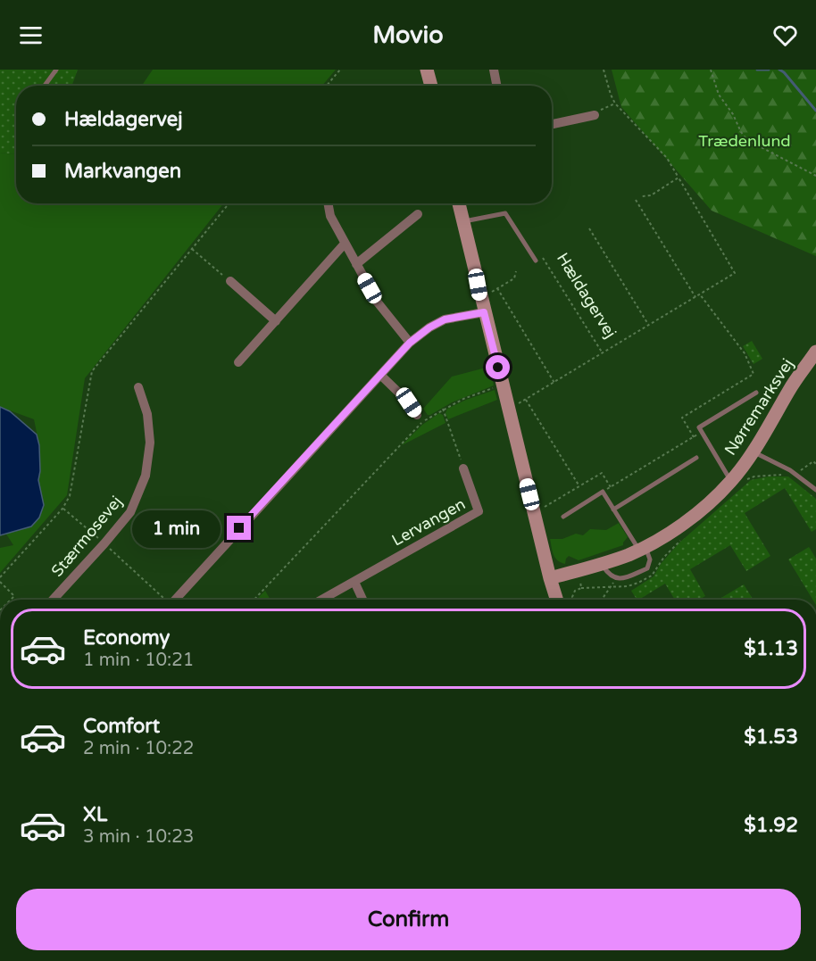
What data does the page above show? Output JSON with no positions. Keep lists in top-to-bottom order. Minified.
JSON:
{"streets":{"street":["Nørremarksvej","Lervangen","Stærmosevej"],"lane":["Hældagervej"]},"crossings":[["Hældagervej","Nørremarksvej"]],"parks":["Trædenlund"],"page":{"header":"Movio","banner":["Hældagervej","Markvangen"],"bubble":"1 min","list":[{"name":"Economy","note":"1 min · 10:21","value":"$1.13"},{"name":"Comfort","note":"2 min · 10:22","value":"$1.53"},{"name":"XL","note":"3 min · 10:23","value":"$1.92"}],"buttons":"Confirm"}}
